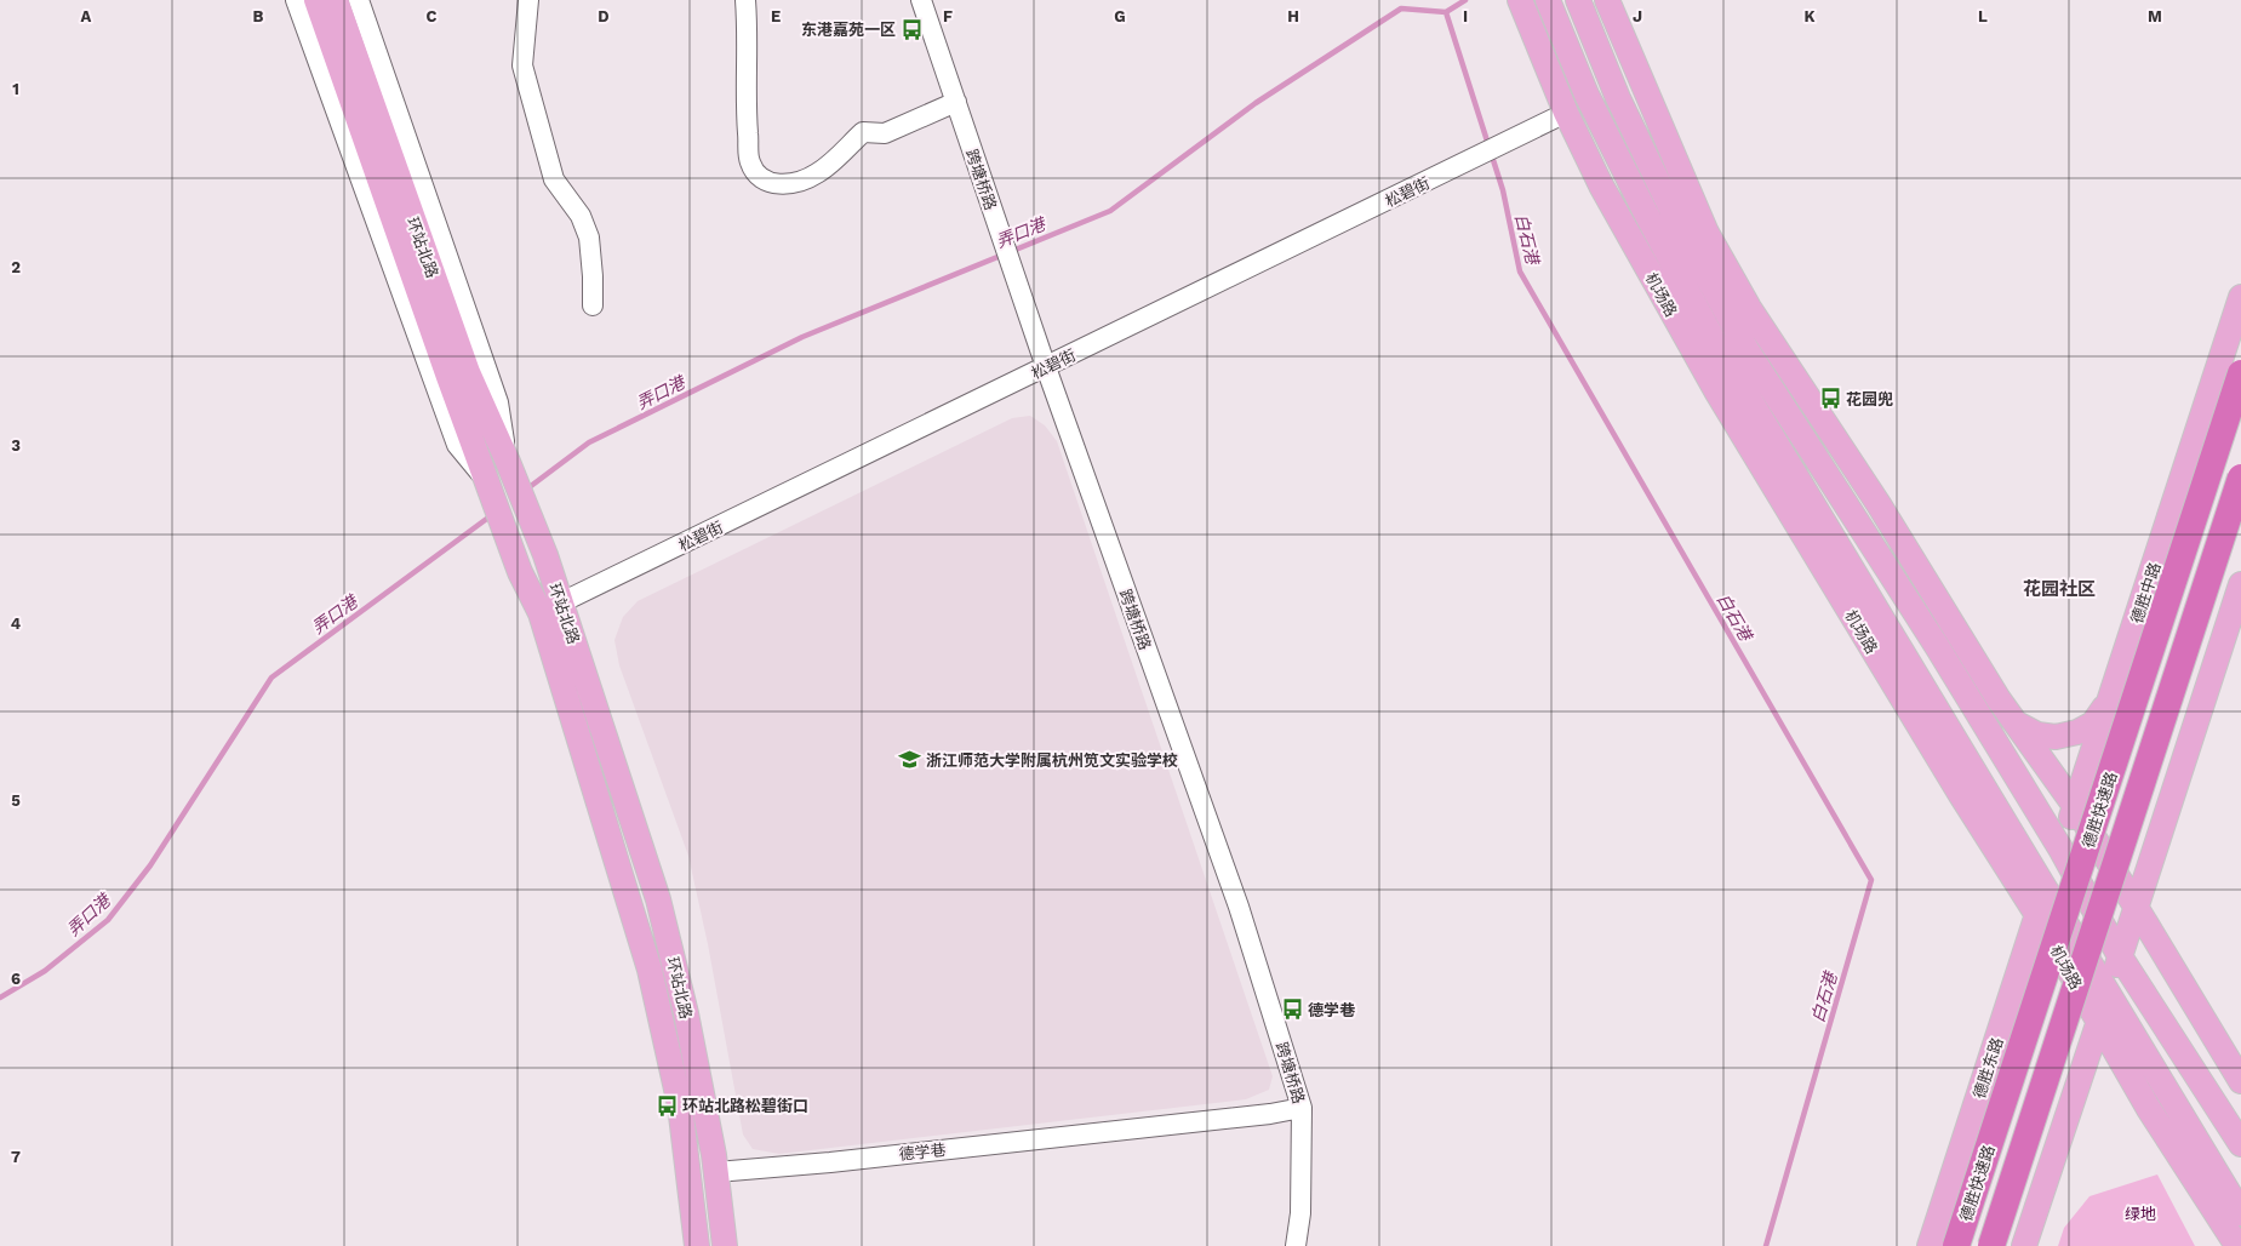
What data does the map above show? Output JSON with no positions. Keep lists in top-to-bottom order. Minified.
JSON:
{"streets":{"highway":["德胜快速路"],"main road":["环站北路","机场路","德胜中路","德胜东路"],"street":["跨塘桥路","松碧街","德学巷"]},"crossings":[["跨塘桥路","松碧街"],["跨塘桥路","德学巷"],["松碧街","环站北路"],["松碧街","机场路"],["环站北路","德学巷"],["机场路","德胜中路"],["机场路","德胜东路"],["德胜中路","德胜东路"]],"districts":["花园社区"],"water":["弄口港","白石港"],"parks":["绿地"],"places":{"bus stop":["东港嘉苑一区","花园兜","德学巷","环站北路松碧街口"],"school or university":["浙江师范大学附属杭州笕文实验学校"]},"grid":{"columns":["A","B","C","D","E","F","G","H","I","J","K","L","M"],"rows":["1","2","3","4","5","6","7"]}}
